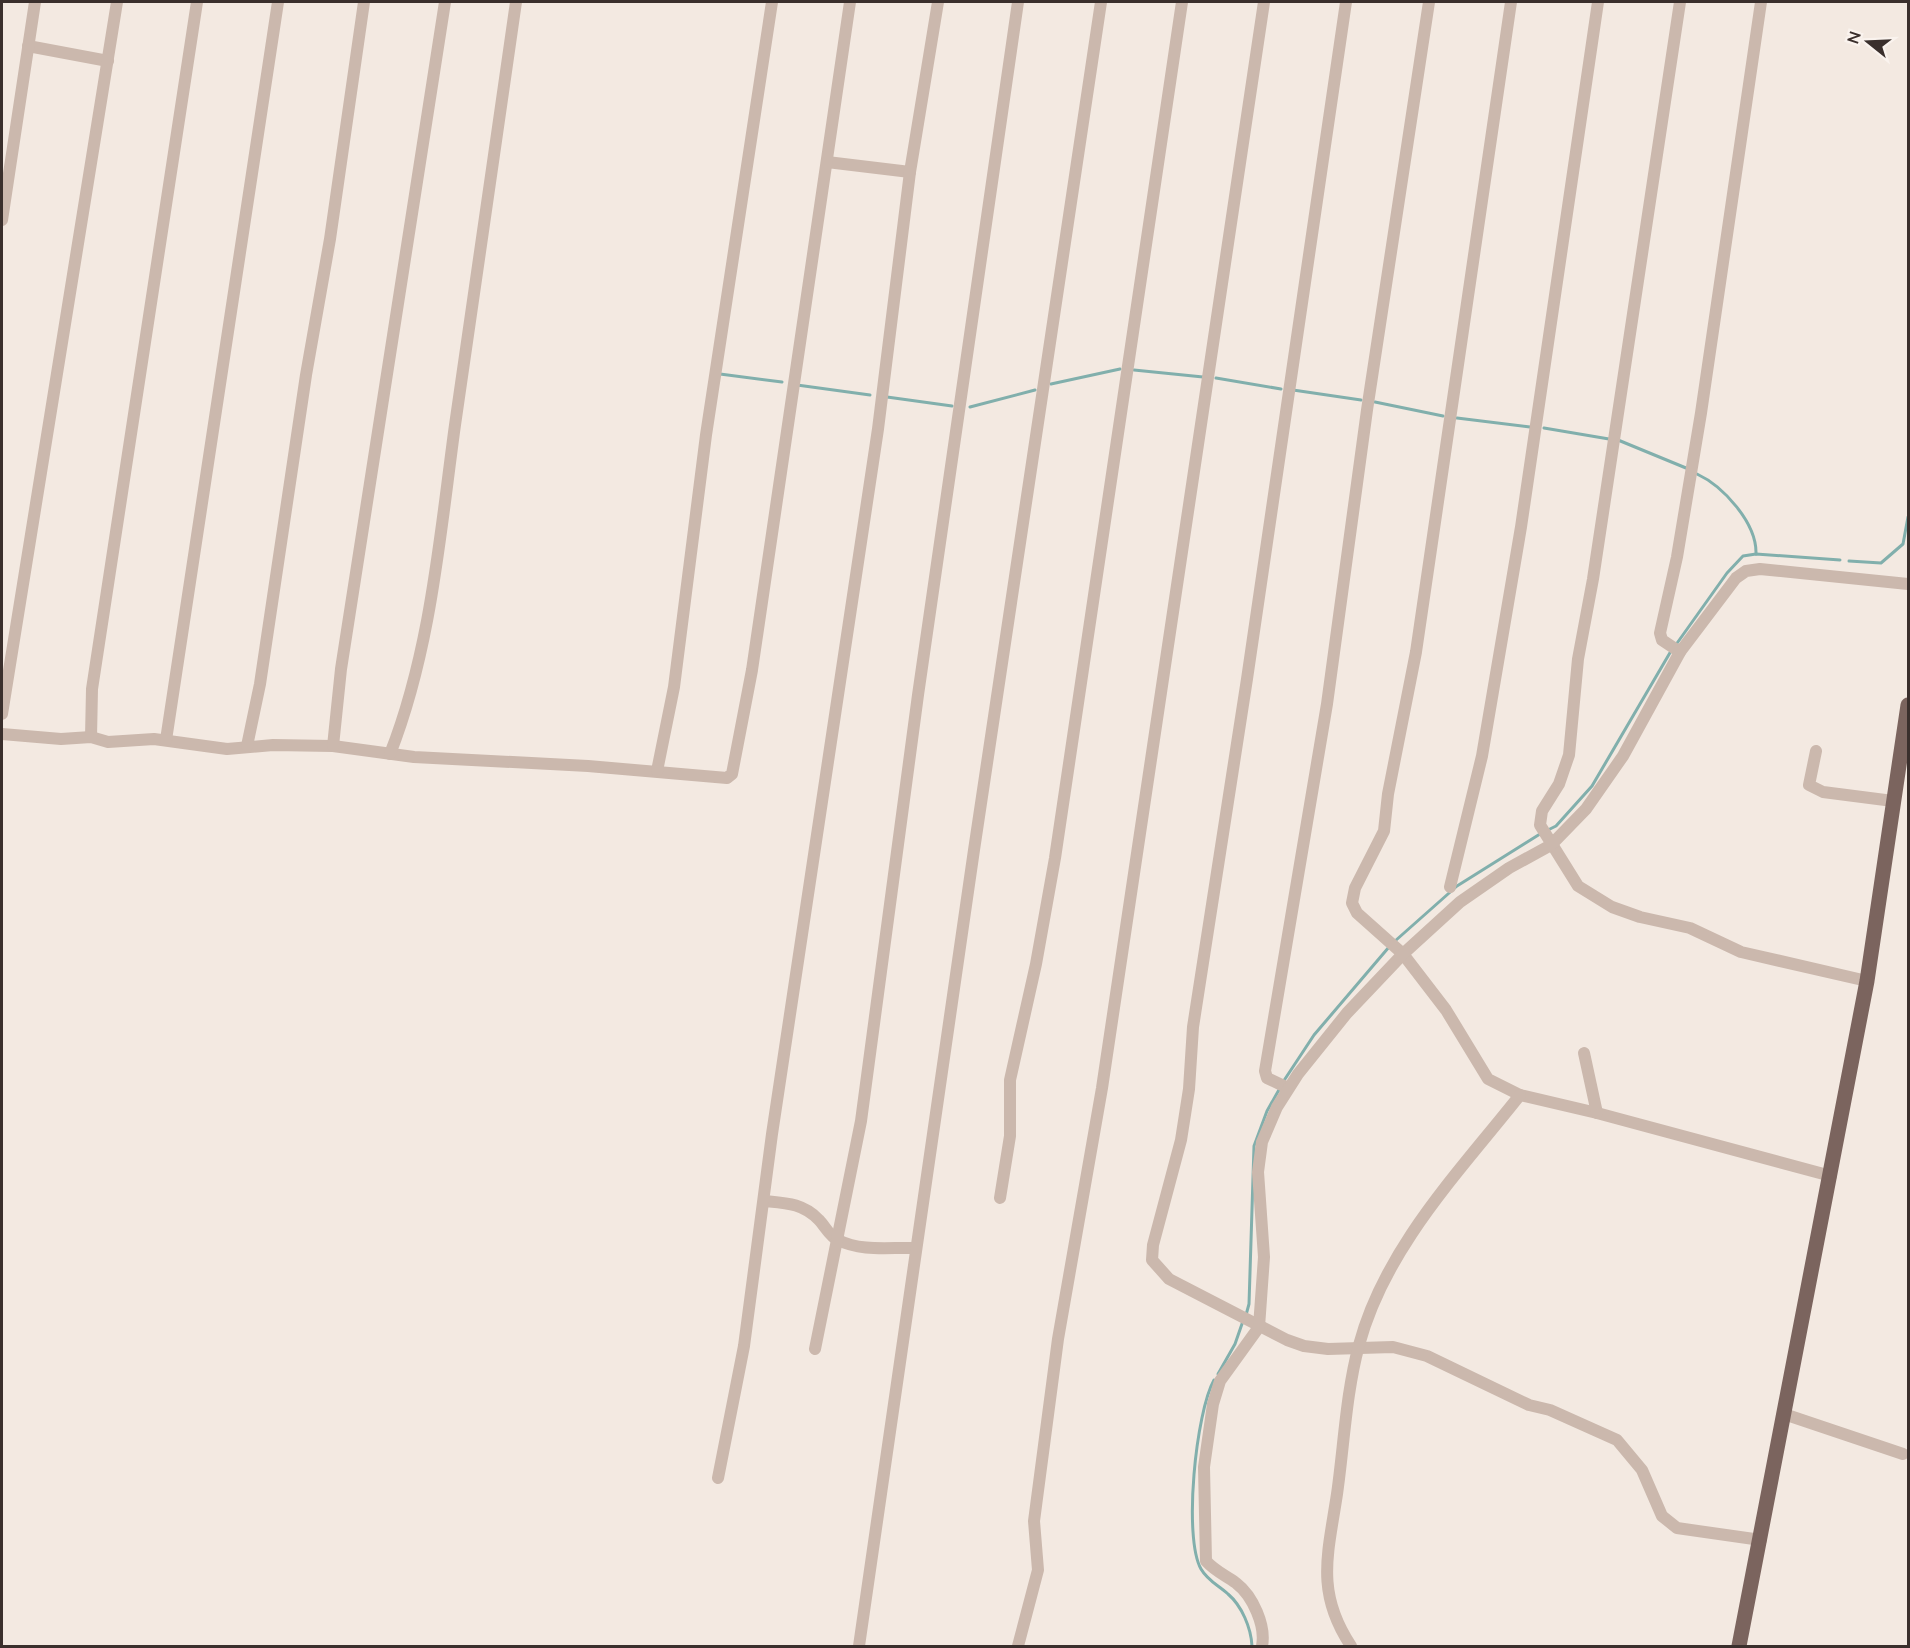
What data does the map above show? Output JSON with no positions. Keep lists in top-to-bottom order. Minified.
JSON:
{"north":"left"}
